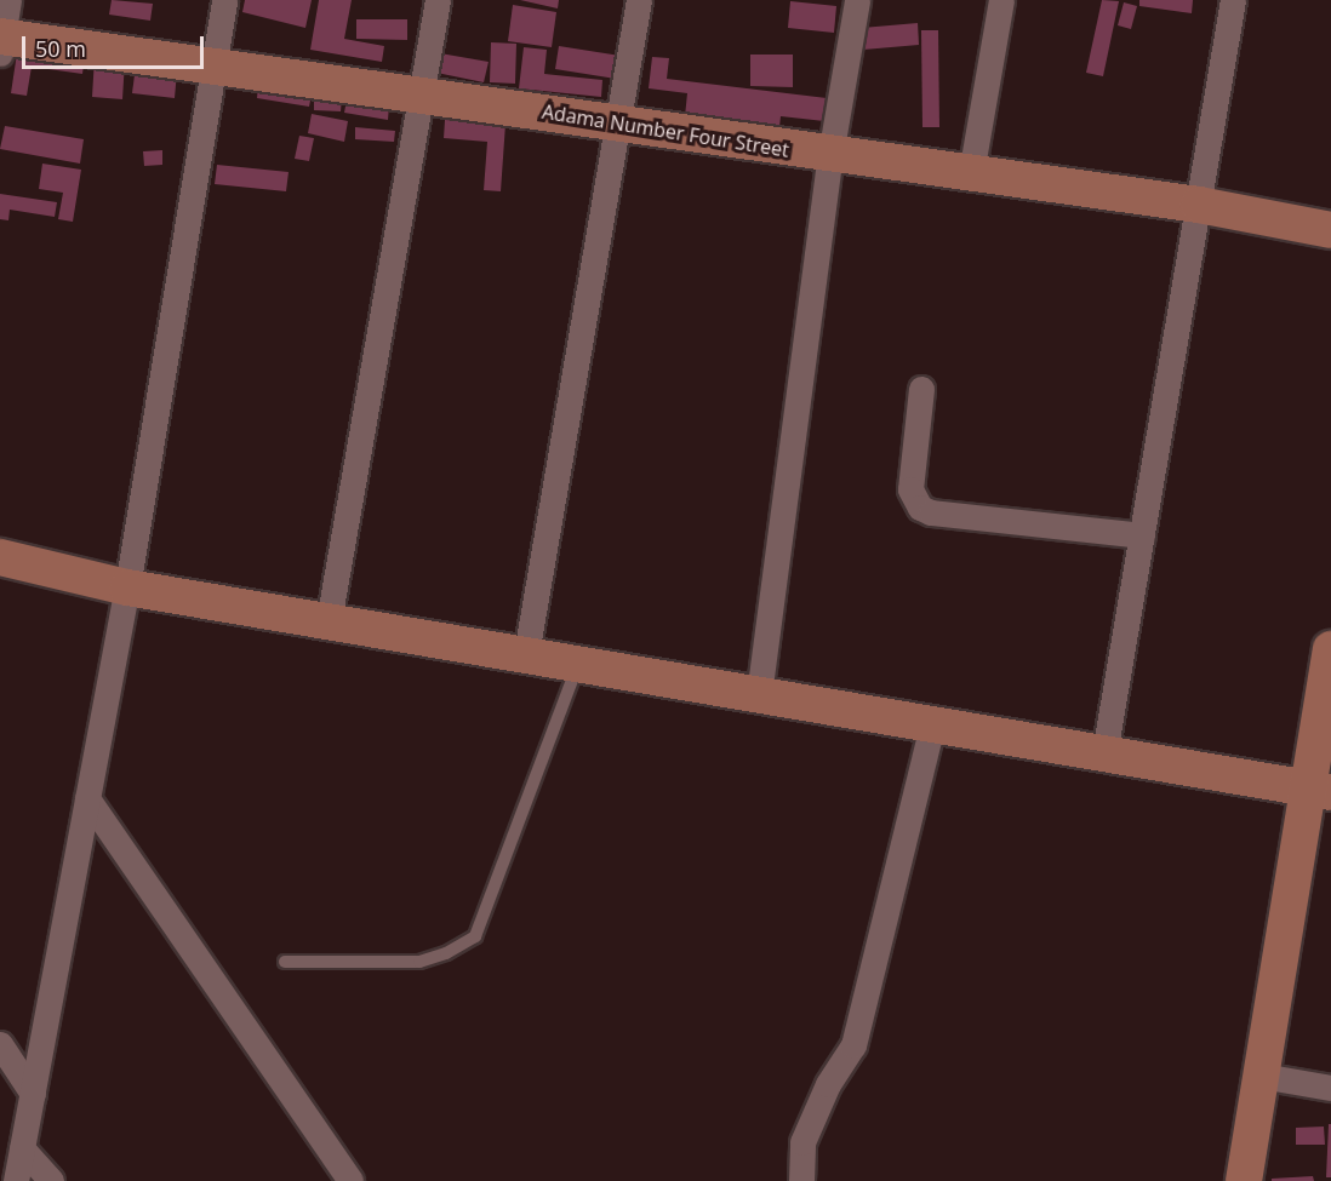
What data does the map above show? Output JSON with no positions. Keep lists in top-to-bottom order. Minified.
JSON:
{"streets":{"street":["Adama Number Four Street"]},"scale_bar":"50 m"}
